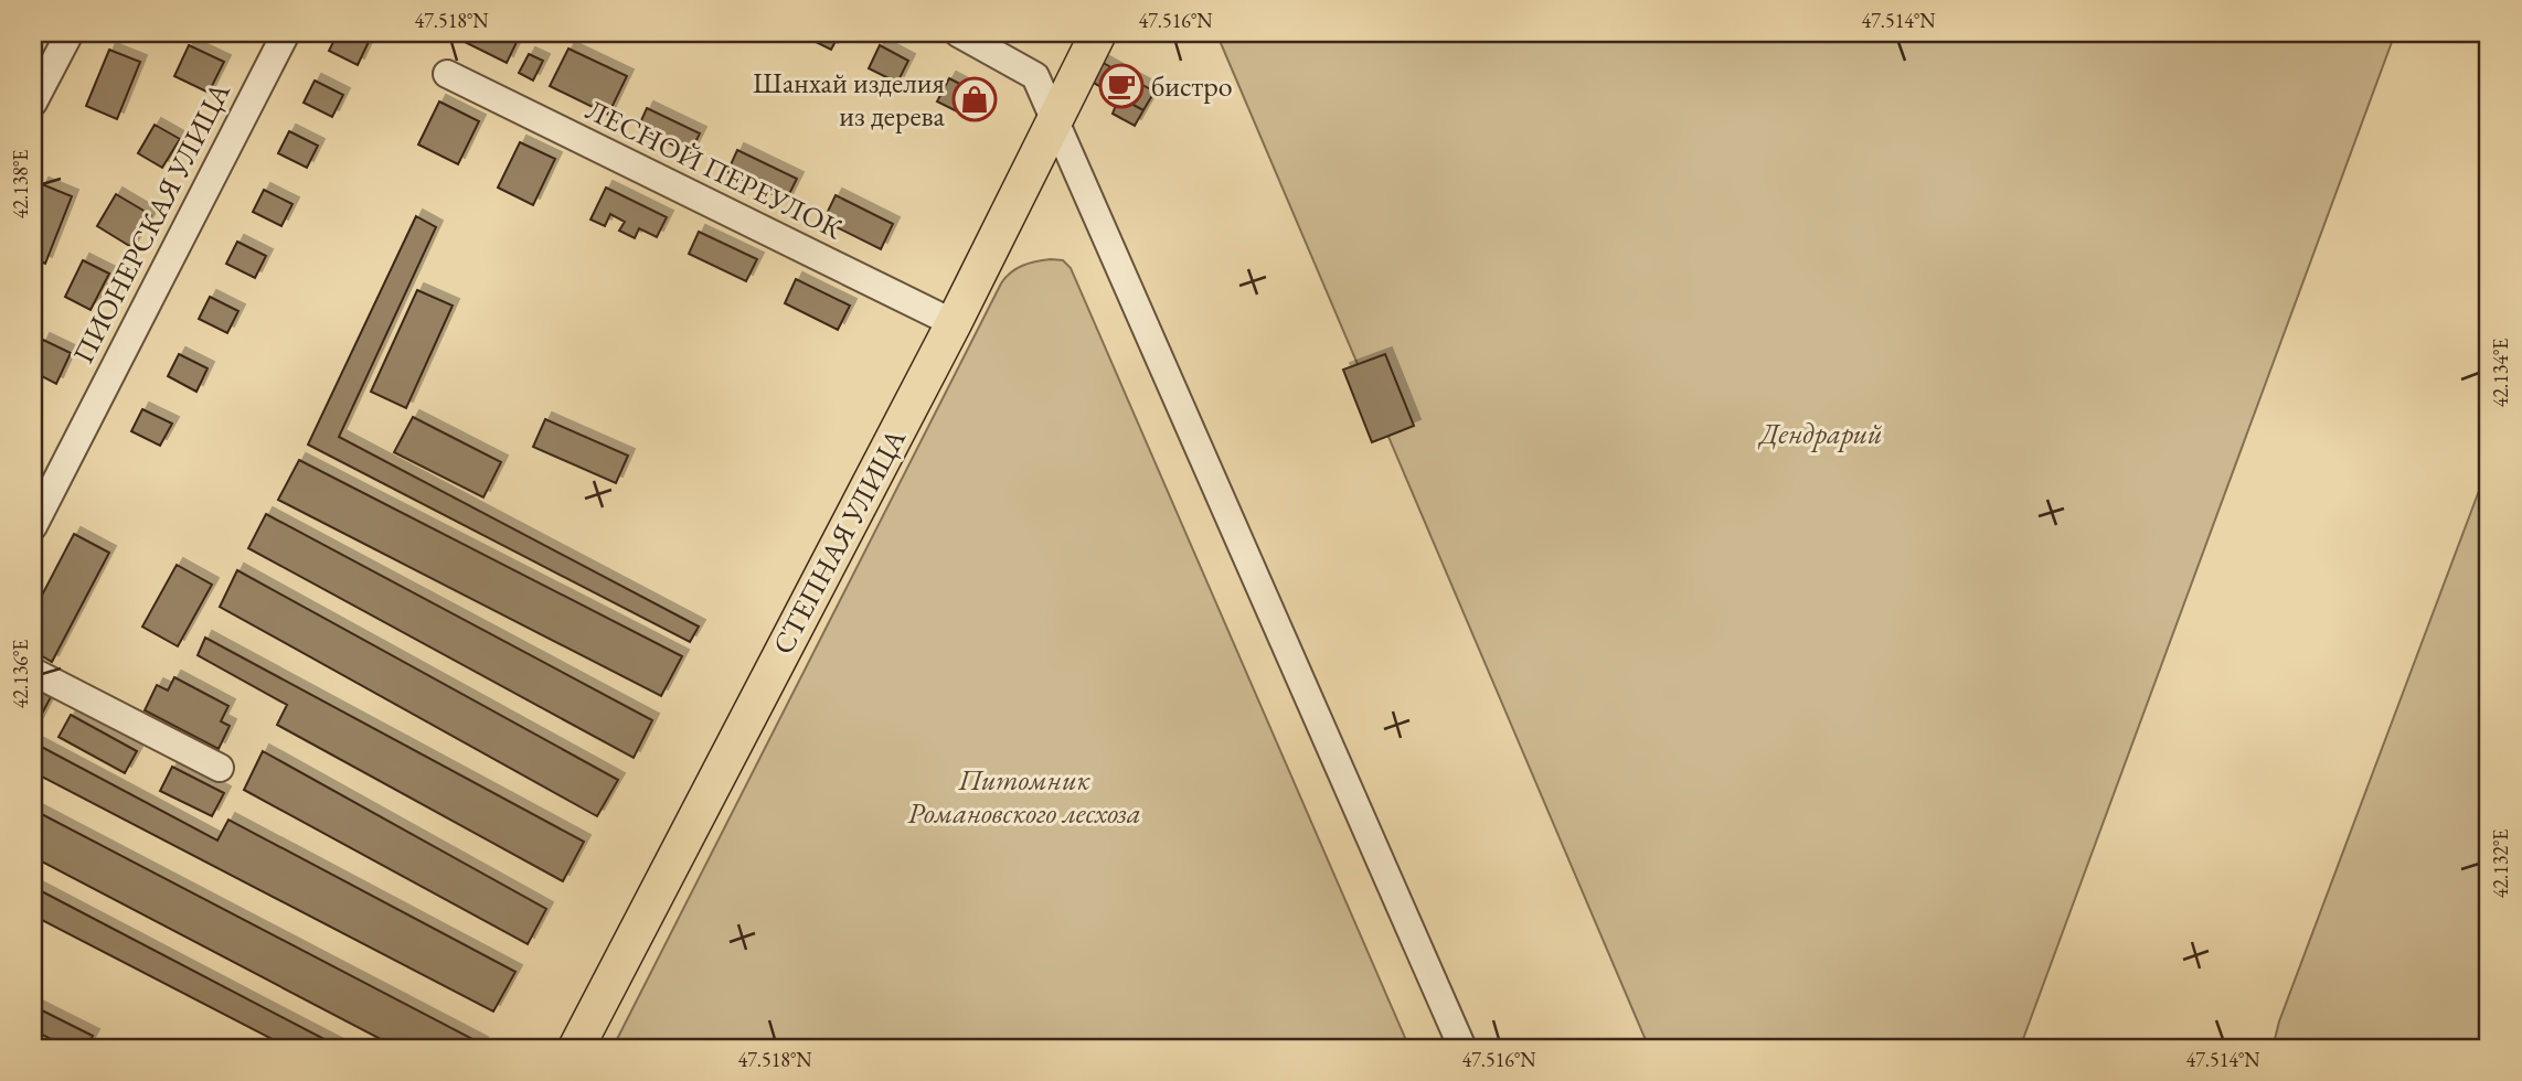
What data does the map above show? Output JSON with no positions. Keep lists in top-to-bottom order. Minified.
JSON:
{"streets":{"main road":["СТЕПНАЯ УЛИЦА"],"street":["ЛЕСНОЙ ПЕРЕУЛОК","ПИОНЕРСКАЯ УЛИЦА"]},"crossings":[["ЛЕСНОЙ ПЕРЕУЛОК","СТЕПНАЯ УЛИЦА"]],"parks":["Дендрарий","Питомник Романовского лесхоза"],"places":{"cafe":["бистро"],"shop":["Шанхай изделия из дерева"]},"coordinates":["47.518°N","47.516°N","47.514°N","42.138°E","42.134°E","42.136°E","42.132°E"]}
